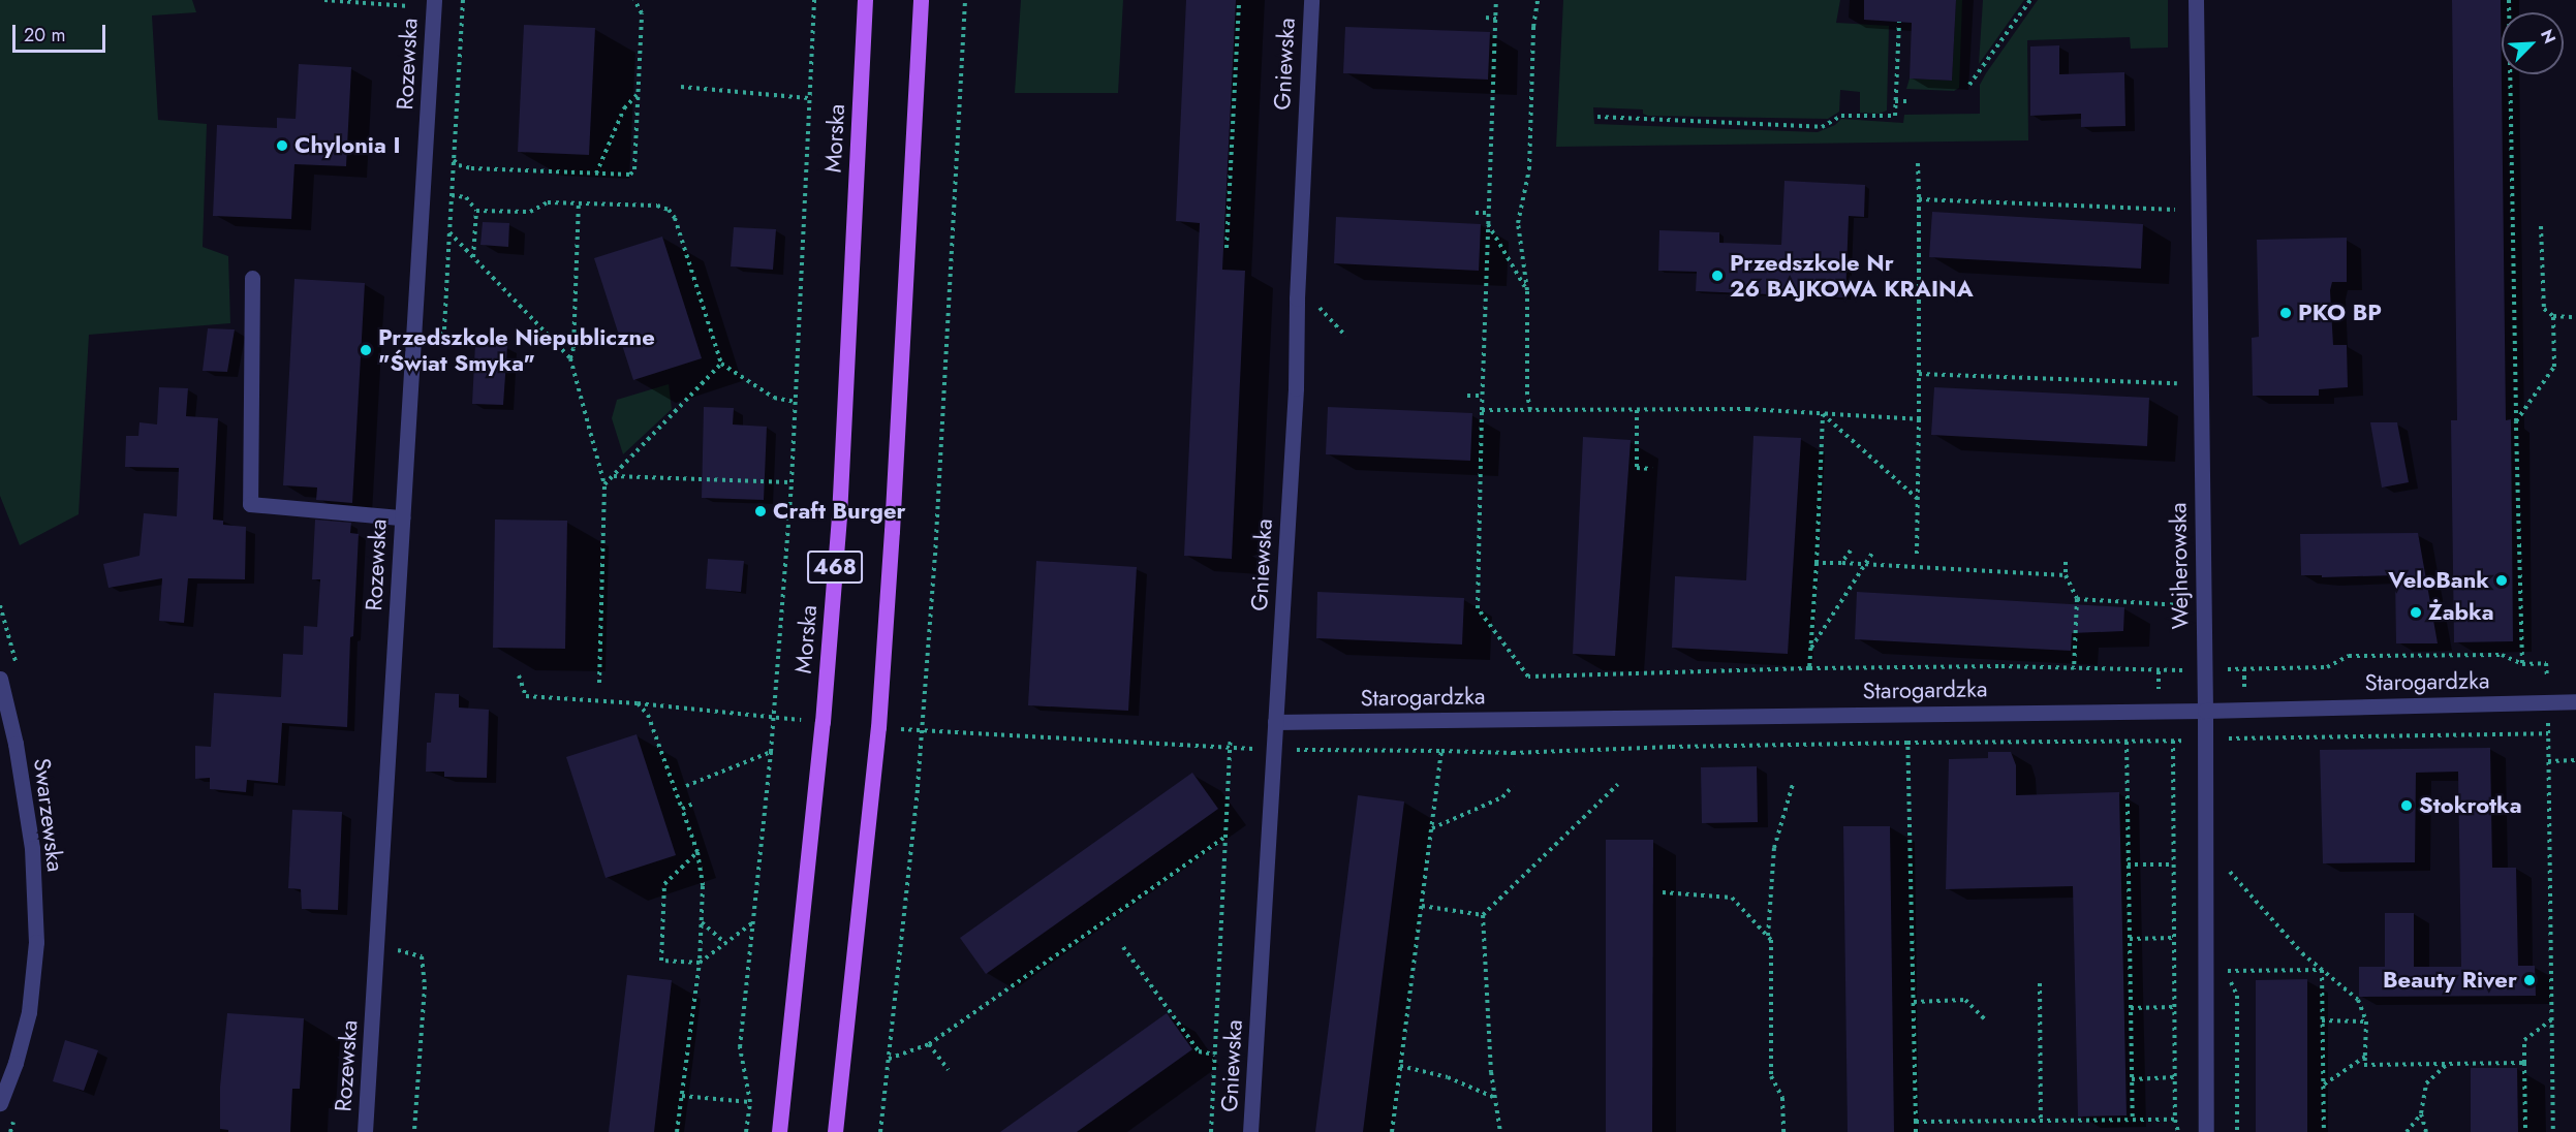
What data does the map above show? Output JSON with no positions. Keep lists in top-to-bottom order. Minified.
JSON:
{"streets":{"main road":["Morska","468"],"street":["Rozewska","Gniewska","Wejherowska","Starogardzka","Swarzewska"]},"crossings":[["Gniewska","Starogardzka"],["Wejherowska","Starogardzka"]],"places":["Chylonia I","Przedszkole Nr 26 BAJKOWA KRAINA","PKO BP","Przedszkole Niepubliczne \"Świat Smyka\"","Craft Burger","VeloBank","Żabka","Stokrotka","Beauty River"],"scale_bar":"20 m","north":"top right"}
